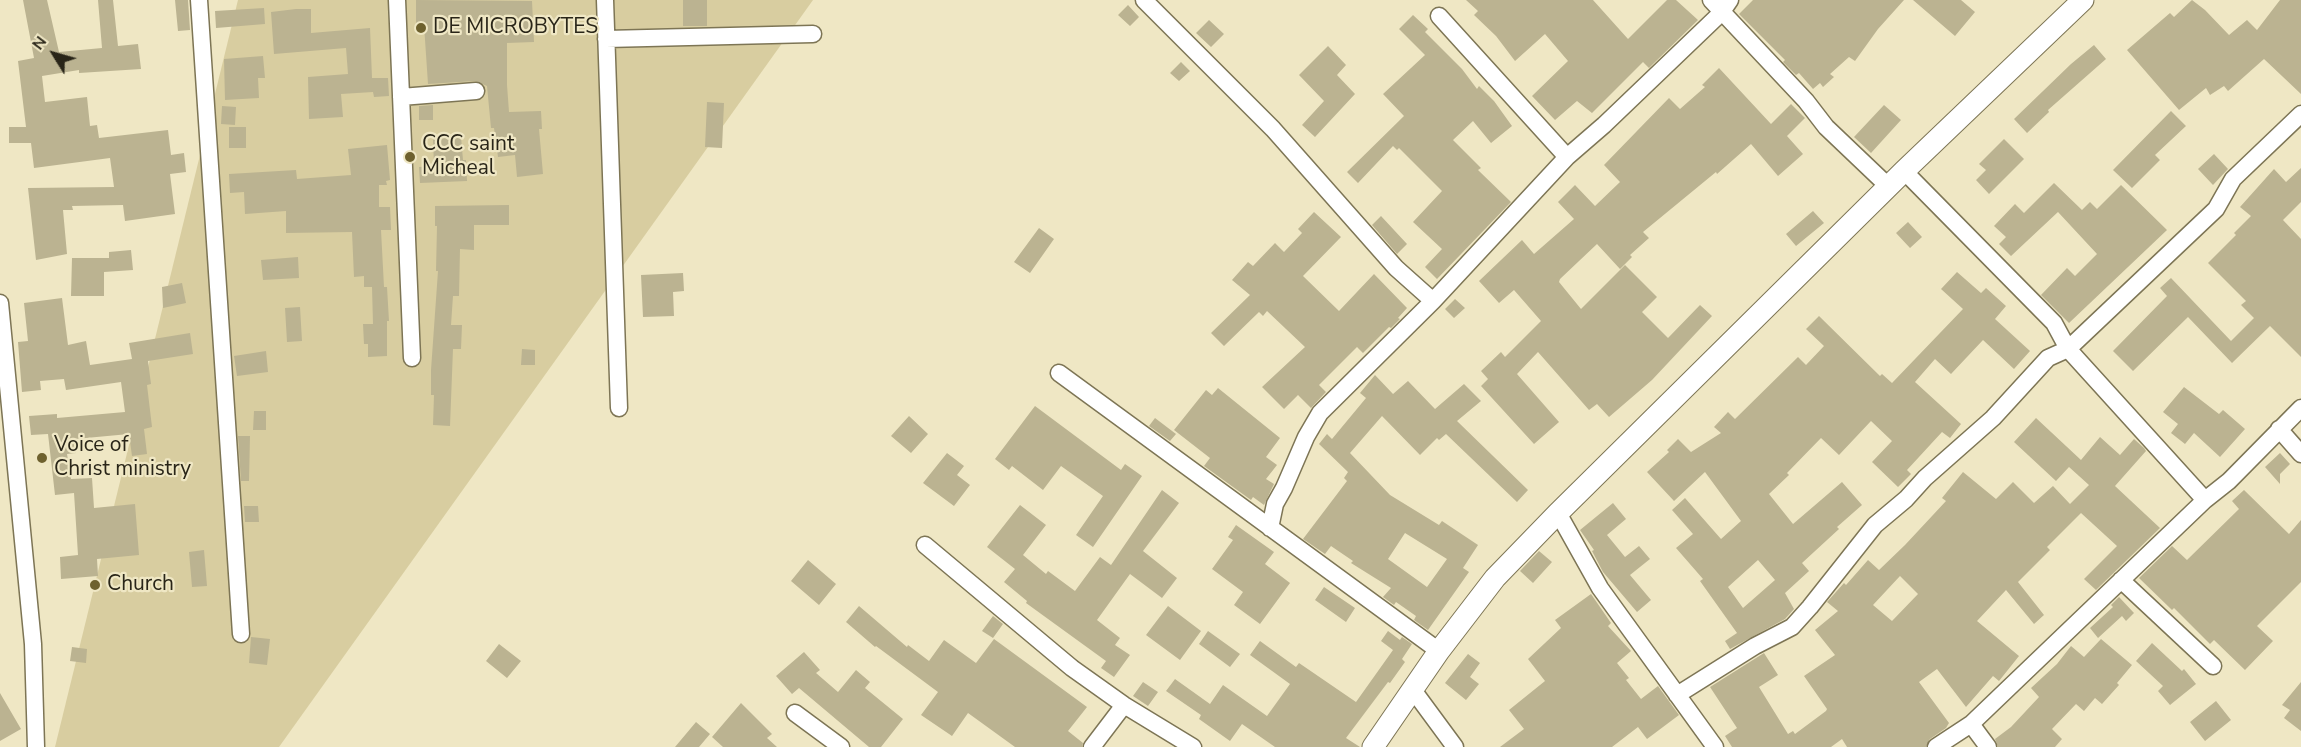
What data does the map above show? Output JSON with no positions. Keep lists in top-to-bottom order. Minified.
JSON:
{"places":["DE MICROBYTES","CCC saint Micheal","Voice of Christ ministry","Church"],"north":"top left"}
